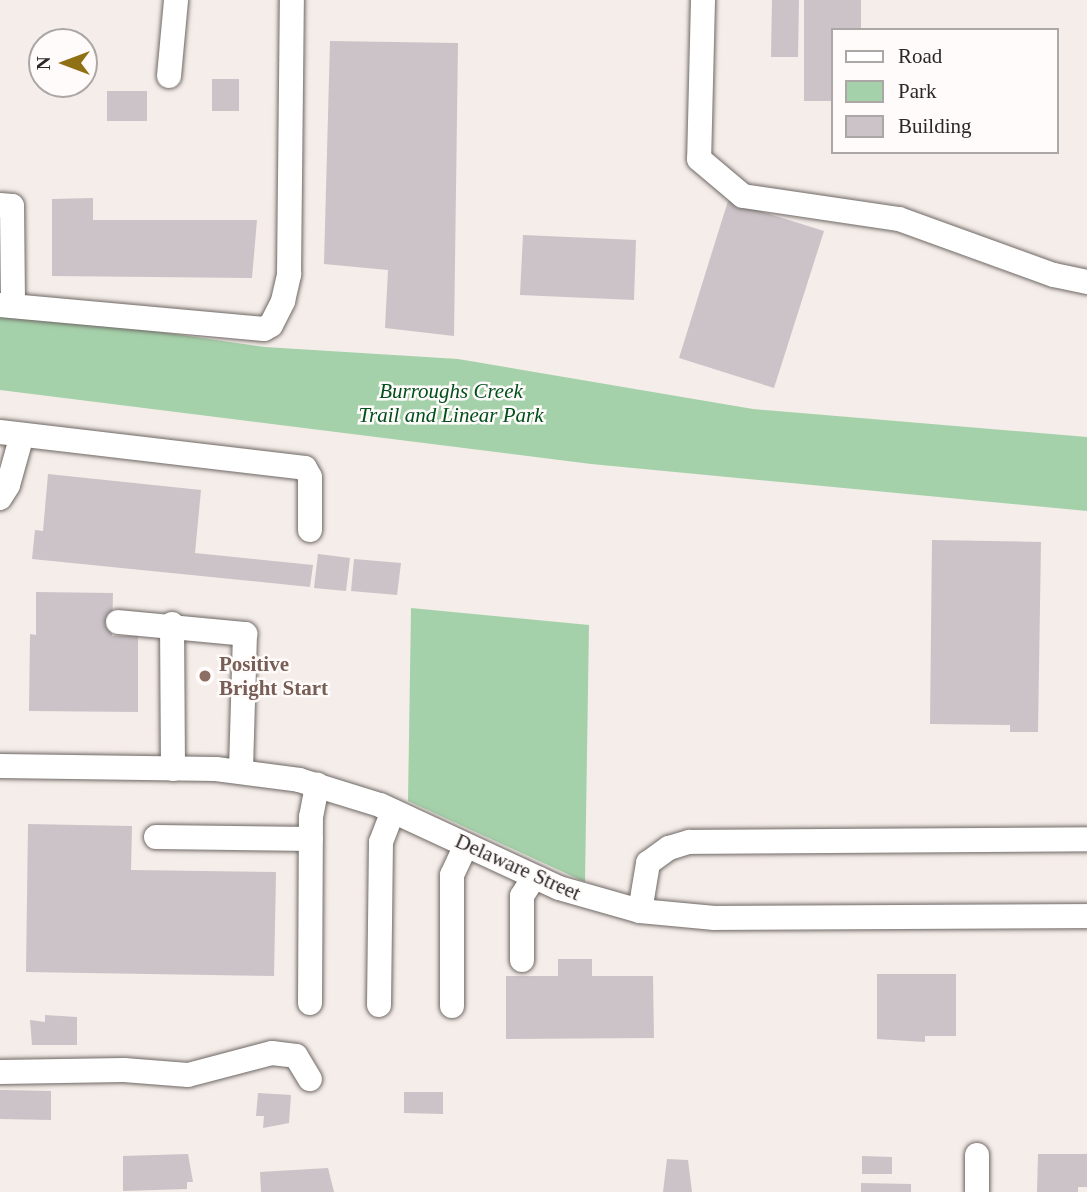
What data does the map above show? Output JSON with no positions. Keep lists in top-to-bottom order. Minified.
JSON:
{"streets":{"street":["Delaware Street"]},"parks":["Burroughs Creek Trail and Linear Park"],"places":["Positive Bright Start"],"legend":["Road","Park","Building"],"north":"left"}
